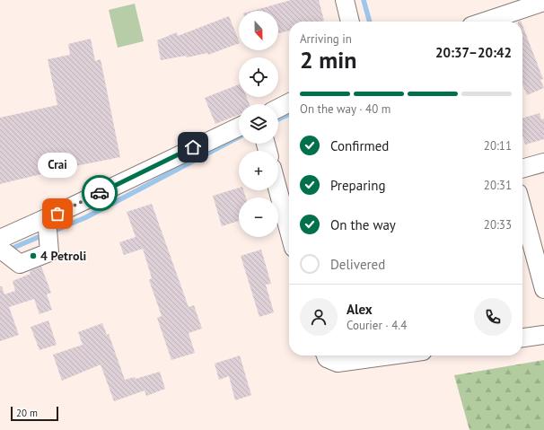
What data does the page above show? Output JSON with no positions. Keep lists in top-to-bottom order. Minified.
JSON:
{"places":["Crai","4 Petroli"],"scale_bar":"20 m","north":"bottom","page":{"map_buttons":["+","−"],"heading":["2 min","Arriving in","20:37–20:42"],"panel":["Alex","Courier · 4.4"],"bar":"On the way · 40 m","list":[["Confirmed","20:11"],["Preparing","20:31"],["On the way","20:33"],"Delivered"],"bubble":"Crai","scale":"20 m"}}
